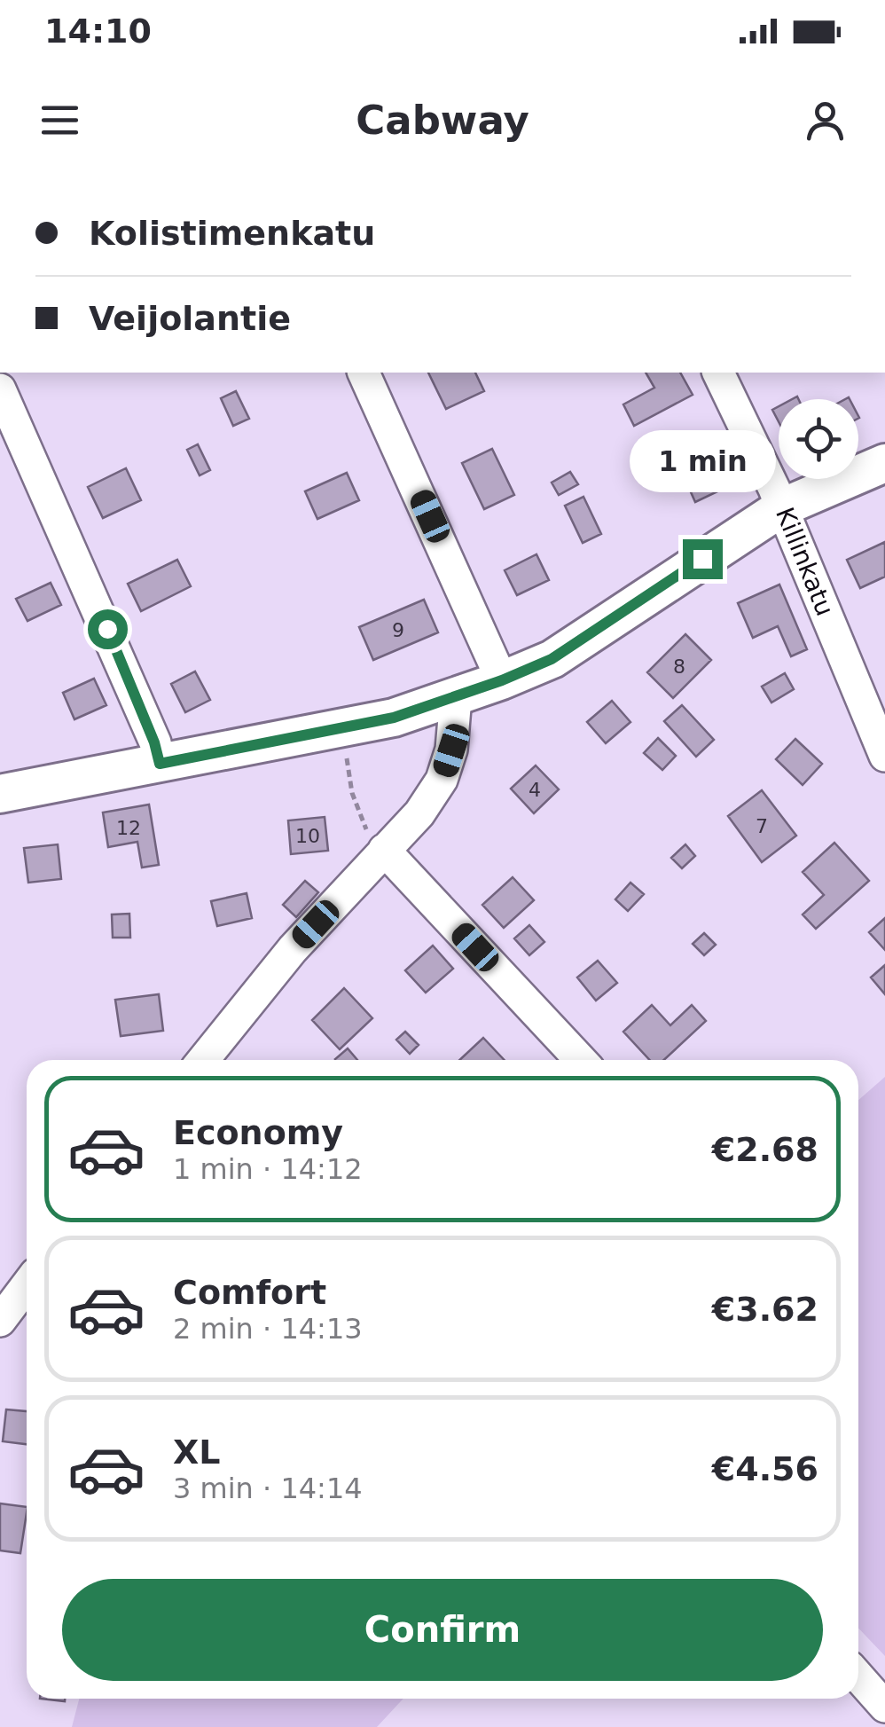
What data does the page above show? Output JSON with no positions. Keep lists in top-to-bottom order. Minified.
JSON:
{"streets":{"street":["Killinkatu"]},"house_numbers":["9","8","4","7","12","10"],"page":{"status":"14:10","header":"Cabway","banner":["Kolistimenkatu","Veijolantie"],"bubble":"1 min","list":[{"name":"Economy","note":"1 min · 14:12","value":"€2.68"},{"name":"Comfort","note":"2 min · 14:13","value":"€3.62"},{"name":"XL","note":"3 min · 14:14","value":"€4.56"}],"buttons":"Confirm"}}
